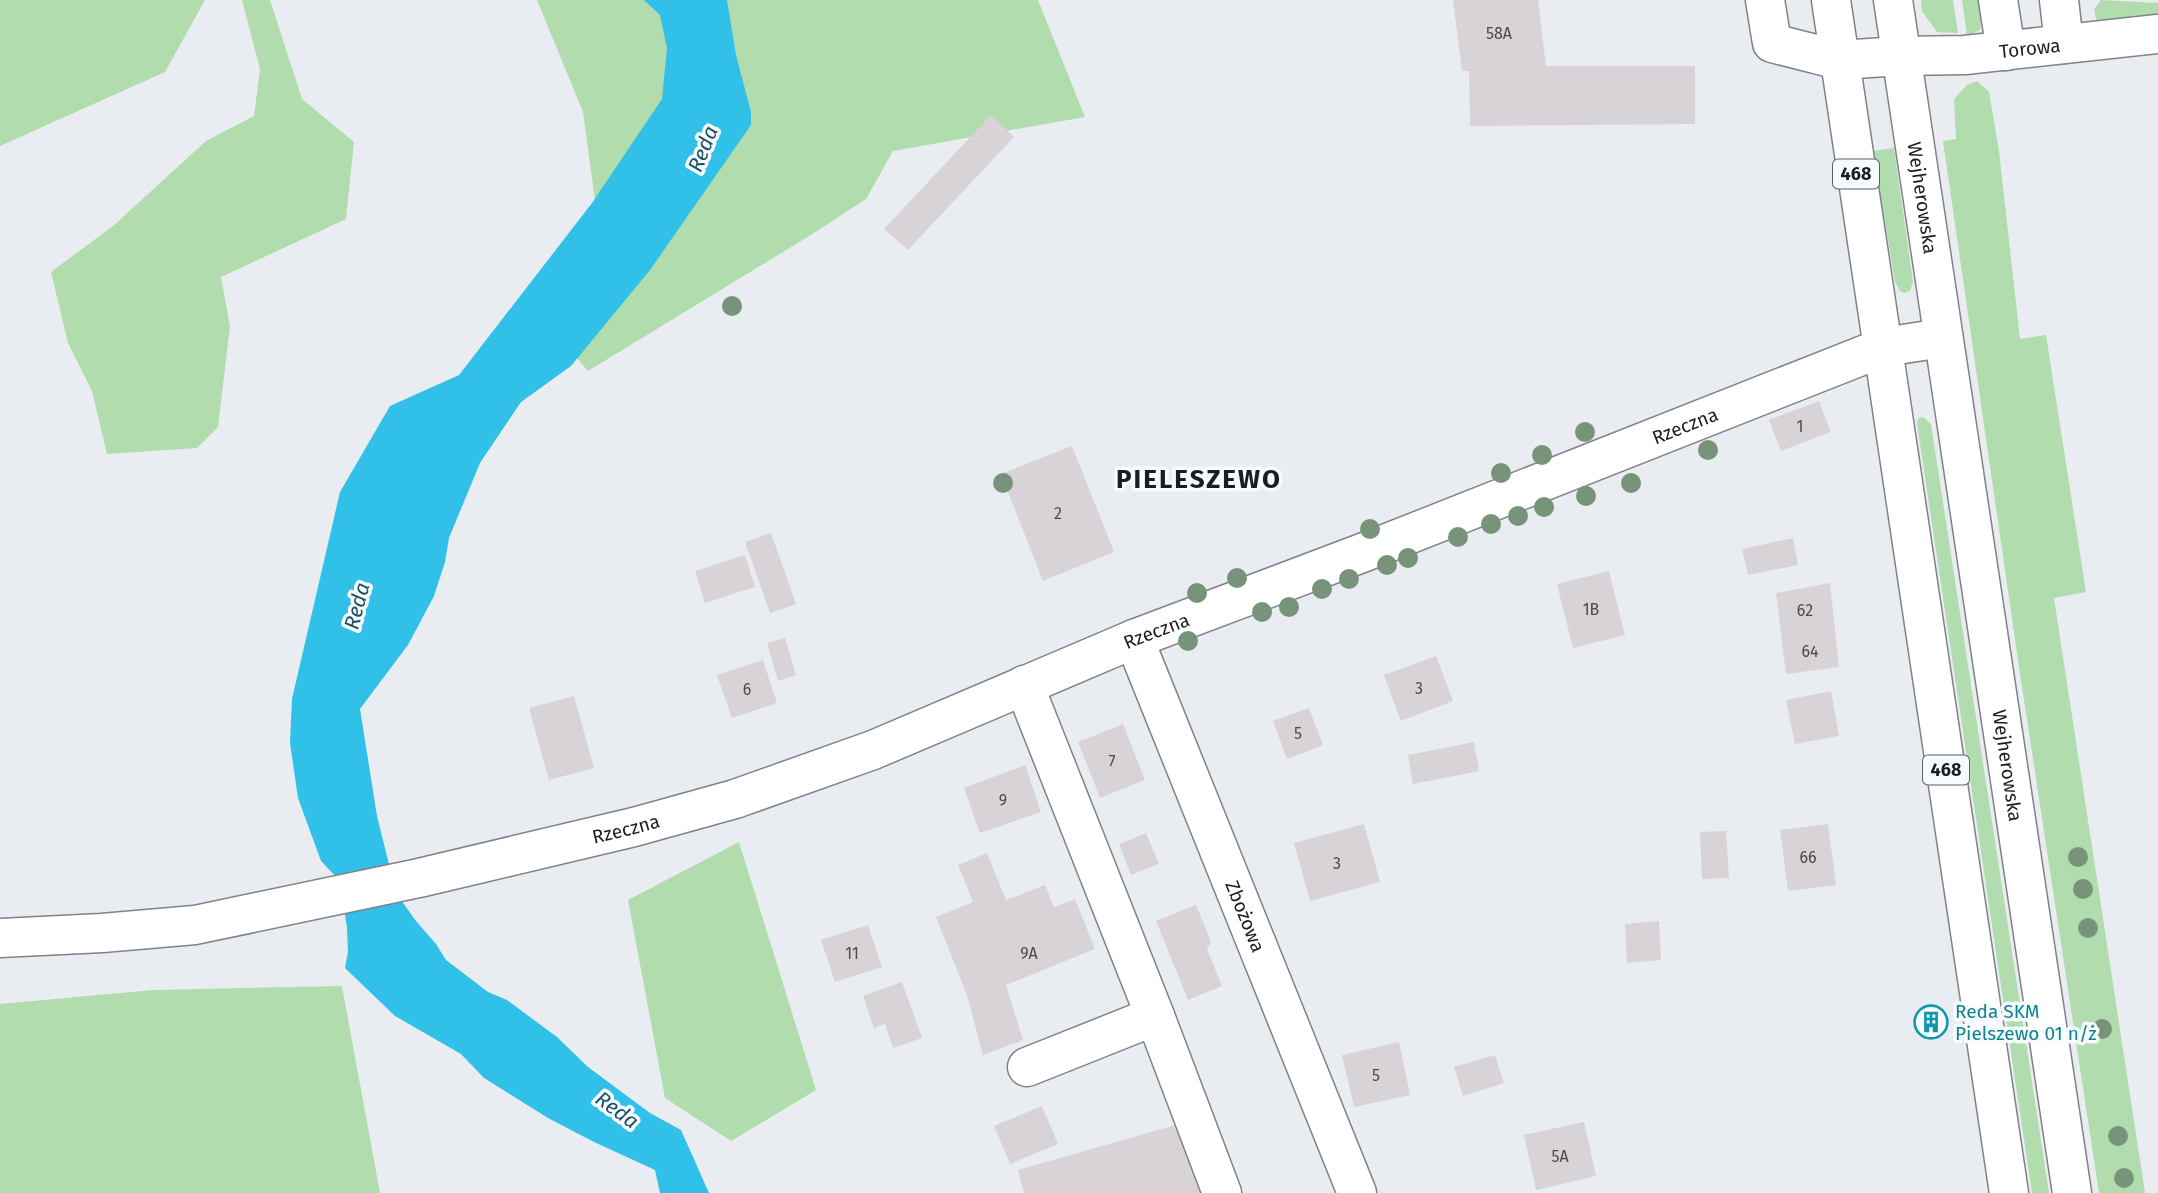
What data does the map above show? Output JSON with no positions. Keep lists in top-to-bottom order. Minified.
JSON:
{"streets":{"street":["Torowa","468","Wejherowska","Rzeczna","Zbożowa"]},"crossings":[["Torowa","Wejherowska"],["468","Rzeczna"],["Rzeczna","Zbożowa"]],"districts":["PIELESZEWO"],"water":["Reda"],"places":{"building":["Reda SKM Pielszewo 01 n/ż"]},"house_numbers":["58A","1","2","1B","62","64","3","6","5","7","9","66","3","11","9A","5","5A"]}
